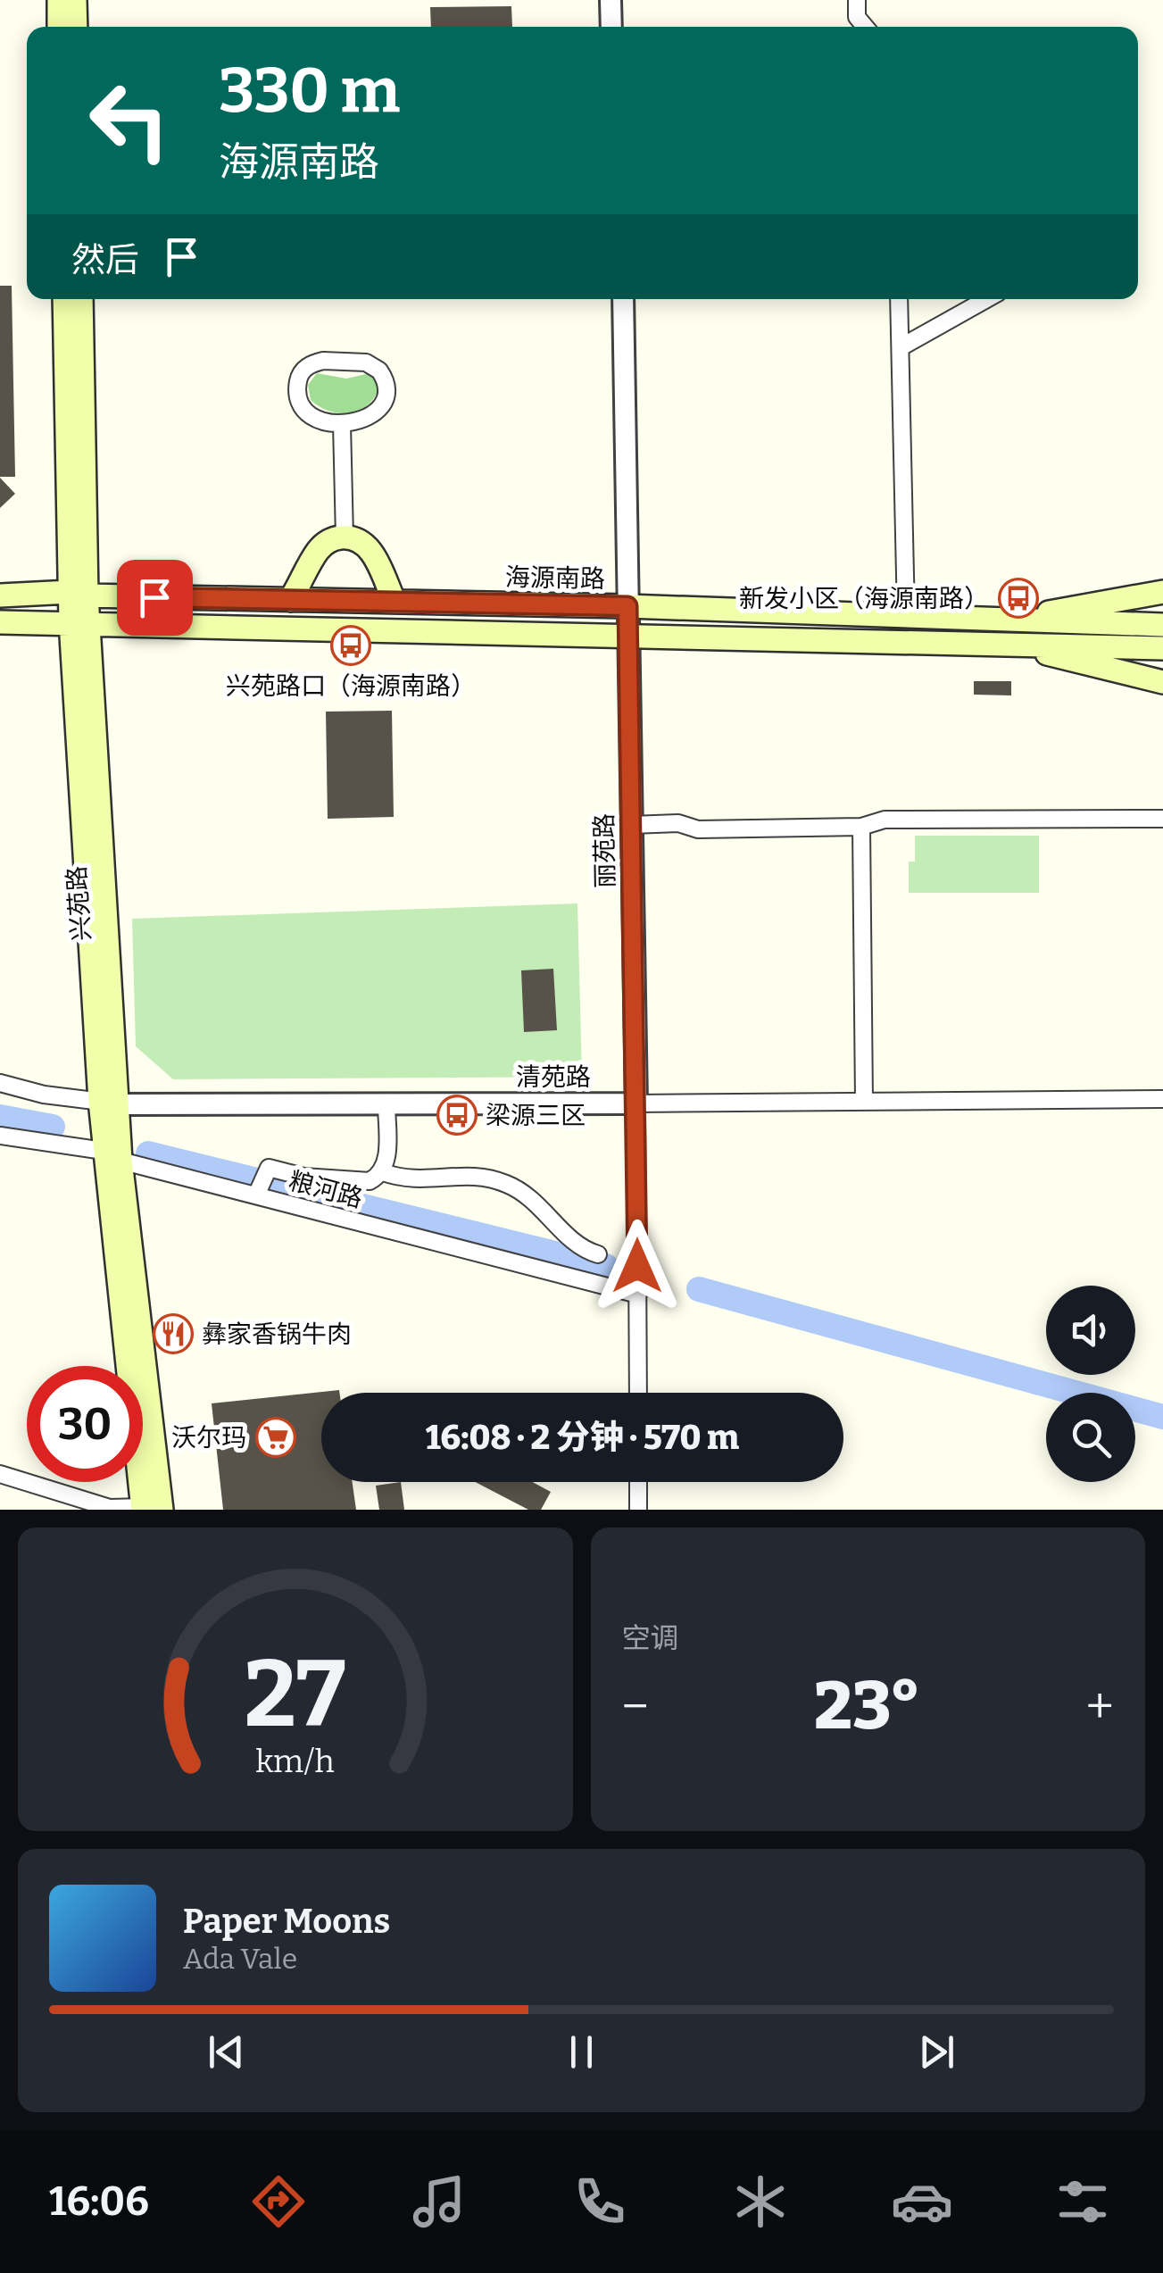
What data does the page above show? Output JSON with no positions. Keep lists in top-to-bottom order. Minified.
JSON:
{"streets":{"main road":["海源南路","兴苑路"],"street":["丽苑路","清苑路","粮河路"]},"crossings":[["海源南路","丽苑路"],["海源南路","兴苑路"],["丽苑路","清苑路"],["丽苑路","粮河路"],["兴苑路","清苑路"],["兴苑路","粮河路"]],"places":{"bus stop":["新发小区（海源南路）","兴苑路口（海源南路）","梁源三区"],"restaurant":["彝家香锅牛肉"],"supermarket":["沃尔玛"]},"page":{"turn":["330 m","海源南路"],"then":"然后","limit":"30","trip":"16:08 · 2 分钟 · 570 m","tile":"空调","heat":["−","23°","+"],"song":["Paper Moons","Ada Vale"],"tabs":"16:06","gauge":["27","km/h"]}}
